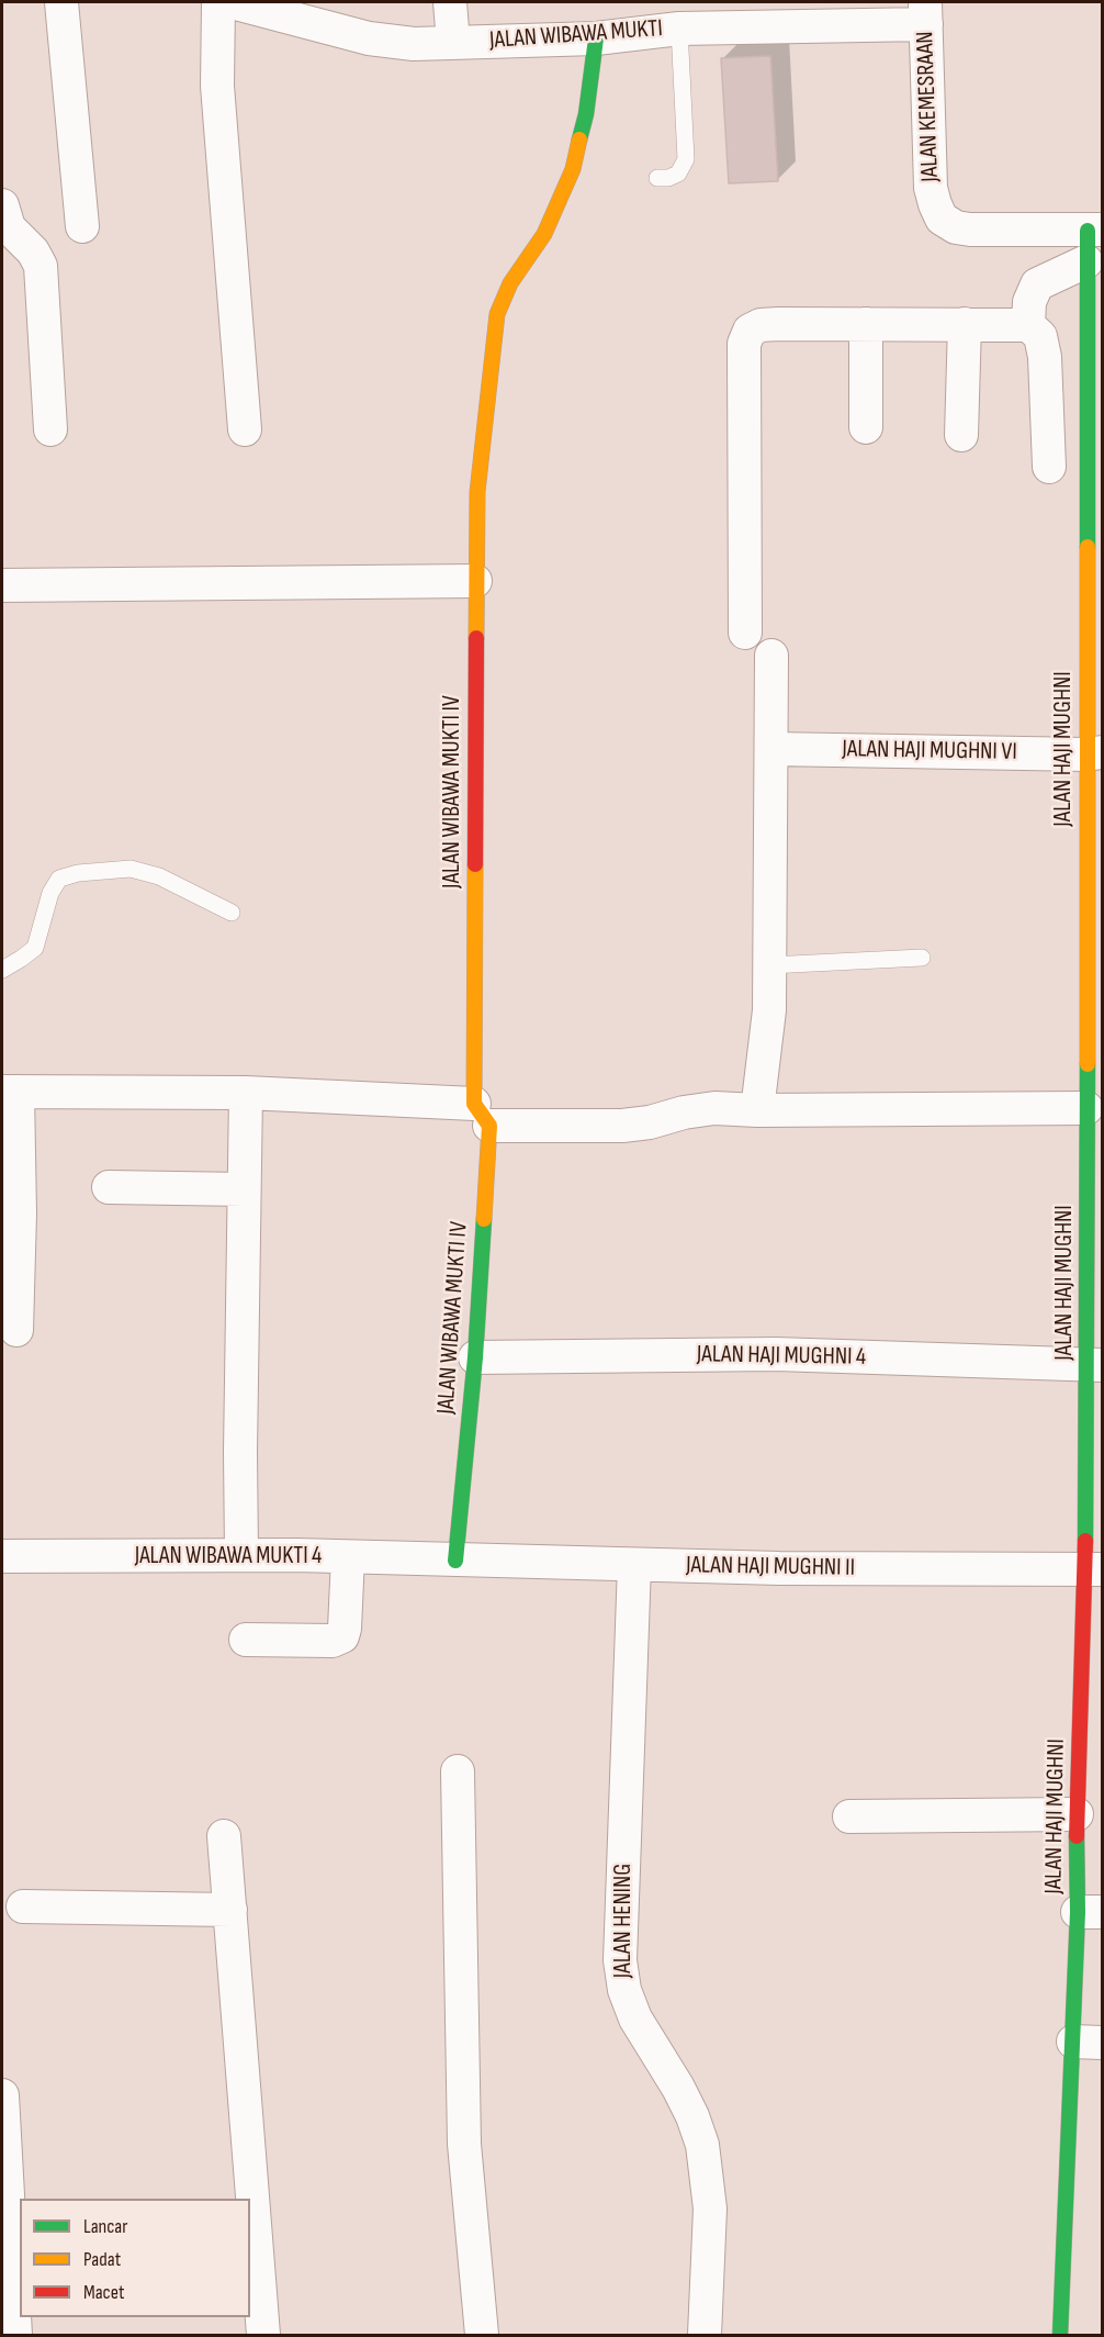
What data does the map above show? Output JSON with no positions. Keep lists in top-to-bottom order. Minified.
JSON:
{"streets":{"street":["JALAN WIBAWA MUKTI","JALAN KEMESRAAN","JALAN HAJI MUGHNI","JALAN HAJI MUGHNI VI","JALAN WIBAWA MUKTI IV","JALAN HAJI MUGHNI 4","JALAN WIBAWA MUKTI 4","JALAN HAJI MUGHNI II","JALAN HENING"]},"crossings":[["JALAN WIBAWA MUKTI","JALAN KEMESRAAN"],["JALAN WIBAWA MUKTI","JALAN WIBAWA MUKTI IV"],["JALAN KEMESRAAN","JALAN HAJI MUGHNI"],["JALAN HAJI MUGHNI","JALAN HAJI MUGHNI VI"],["JALAN HAJI MUGHNI","JALAN HAJI MUGHNI 4"],["JALAN HAJI MUGHNI","JALAN HAJI MUGHNI II"],["JALAN WIBAWA MUKTI IV","JALAN HAJI MUGHNI 4"],["JALAN WIBAWA MUKTI IV","JALAN WIBAWA MUKTI 4"],["JALAN WIBAWA MUKTI IV","JALAN HAJI MUGHNI II"],["JALAN WIBAWA MUKTI 4","JALAN HAJI MUGHNI II"],["JALAN HAJI MUGHNI II","JALAN HENING"]],"legend":["Lancar","Padat","Macet"]}
